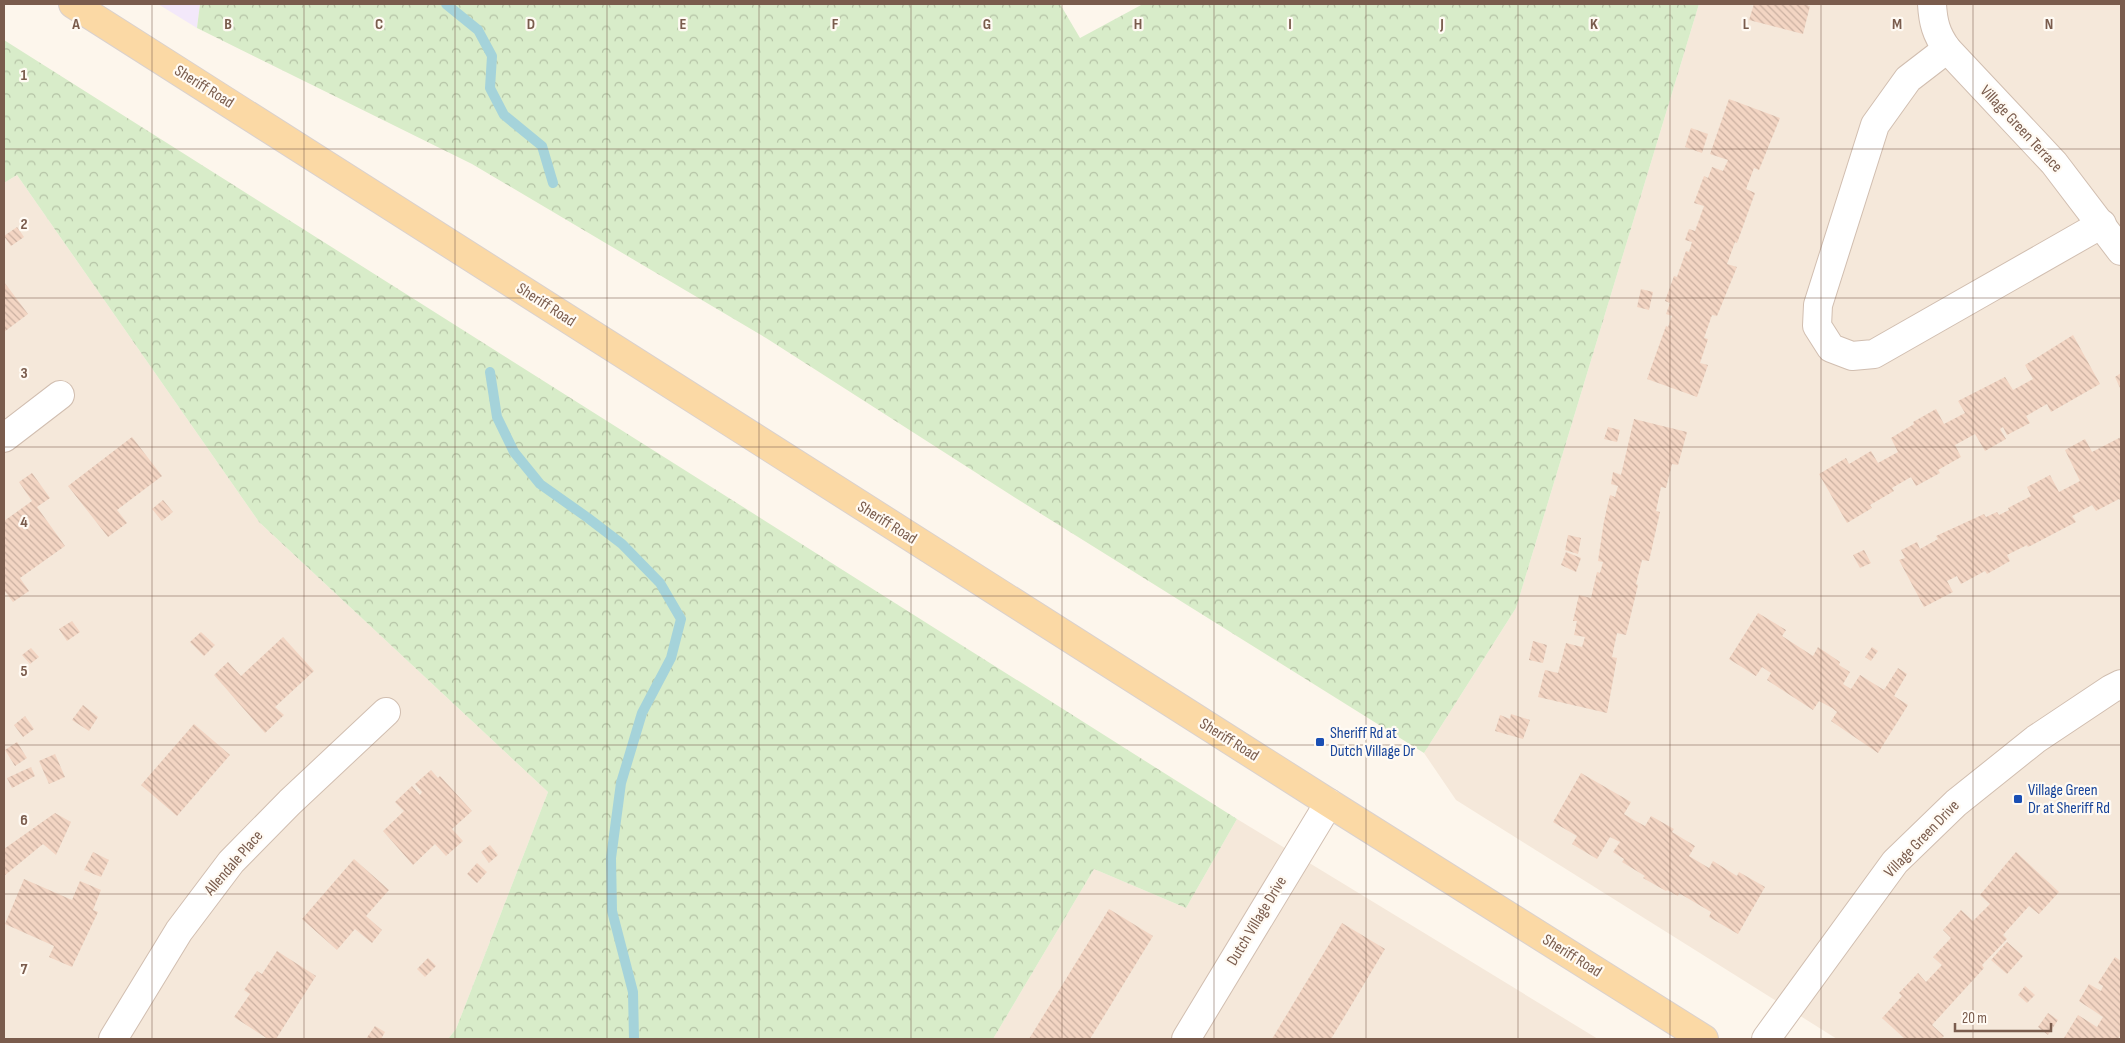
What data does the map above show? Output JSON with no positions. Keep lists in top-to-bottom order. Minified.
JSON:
{"streets":{"main road":["Sheriff Road"],"street":["Village Green Terrace","Village Green Drive","Allendale Place","Dutch Village Drive"]},"crossings":[["Sheriff Road","Dutch Village Drive"]],"places":{"transit":["Sheriff Rd at Dutch Village Dr","Village Green Dr at Sheriff Rd"]},"scale_bar":"20 m","grid":{"columns":["A","B","C","D","E","F","G","H","I","J","K","L","M","N"],"rows":["1","2","3","4","5","6","7"]}}
